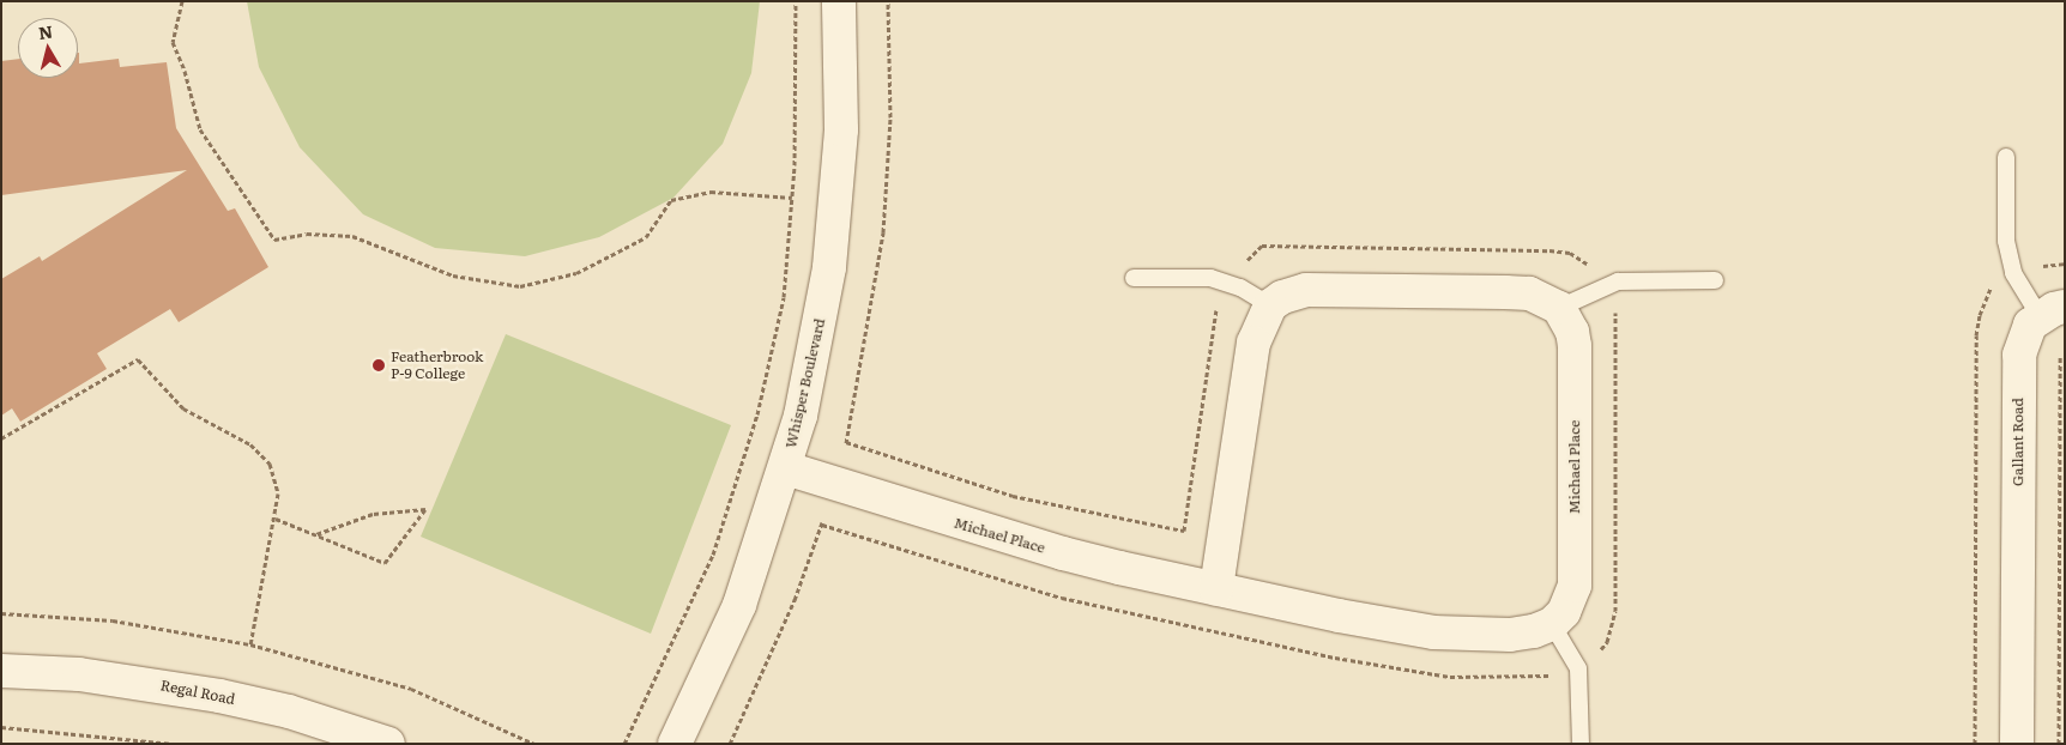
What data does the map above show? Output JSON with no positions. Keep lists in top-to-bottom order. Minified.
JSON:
{"streets":{"street":["Whisper Boulevard","Gallant Road","Michael Place","Regal Road"]},"crossings":[["Whisper Boulevard","Michael Place"]],"places":["Featherbrook P-9 College"],"north":"top"}
